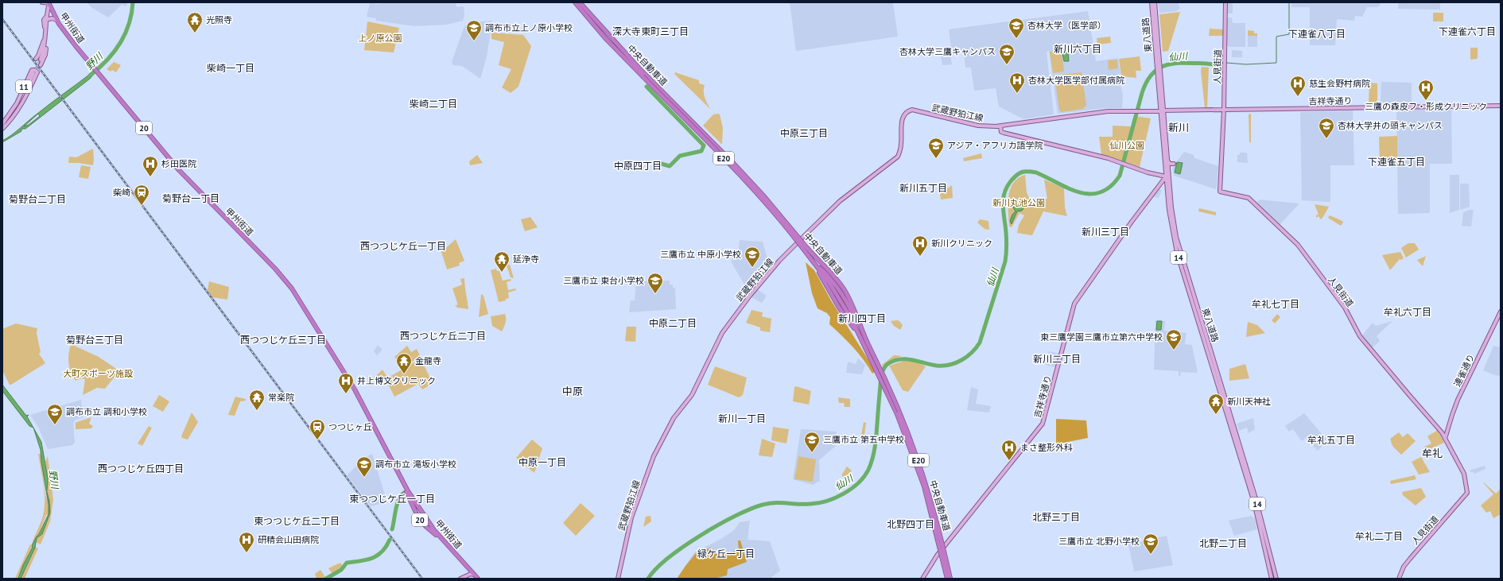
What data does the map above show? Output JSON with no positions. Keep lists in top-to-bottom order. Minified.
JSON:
{"streets":{"highway":["甲州街道","中央自動車道","20","E20"],"main road":["東八道路","人見街道","11","吉祥寺通り","武蔵野狛江線","14","連雀通り"]},"crossings":[["東八道路","吉祥寺通り"],["東八道路","武蔵野狛江線"],["人見街道","吉祥寺通り"],["人見街道","連雀通り"],["吉祥寺通り","武蔵野狛江線"]],"districts":["深大寺東町三丁目","下連雀六丁目","下連雀八丁目","新川六丁目","柴崎一丁目","柴崎二丁目","新川","中原三丁目","下連雀五丁目","中原四丁目","新川五丁目","菊野台一丁目","菊野台二丁目","新川三丁目","西つつじケ丘一丁目","牟礼七丁目","牟礼六丁目","新川四丁目","中原二丁目","西つつじケ丘二丁目","菊野台三丁目","西つつじケ丘三丁目","新川二丁目","中原","新川一丁目","牟礼五丁目","牟礼","中原一丁目","西つつじケ丘四丁目","東つつじケ丘一丁目","北野三丁目","東つつじケ丘二丁目","北野四丁目","牟礼二丁目","北野二丁目","緑ケ丘一丁目"],"water":["仙川","野川"],"parks":["上ノ原公園","仙川公園","新川丸池公園","大町スポーツ施設"],"places":{"temple":["光照寺","延浄寺","金龍寺","常楽院","新川天神社"],"school or university":["杏林大学（医学部）","調布市立上ノ原小学校","杏林大学三鷹キャンパス","杏林大学井の頭キャンパス","アジア・アフリカ語学院","三鷹市立 中原小学校","三鷹市立 東台小学校","東三鷹学園三鷹市立第六中学校","調布市立 調和小学校","三鷹市立 第五中学校","調布市立 滝坂小学校","三鷹市立 北野小学校"],"hospital":["杏林大学医学部付属病院","慈生会野村病院","三鷹の森皮フ・形成クリニック","杉田医院","新川クリニック","井上博文クリニック","まさ整形外科","研精会山田病院"],"station":["柴崎","つつじヶ丘"]}}
